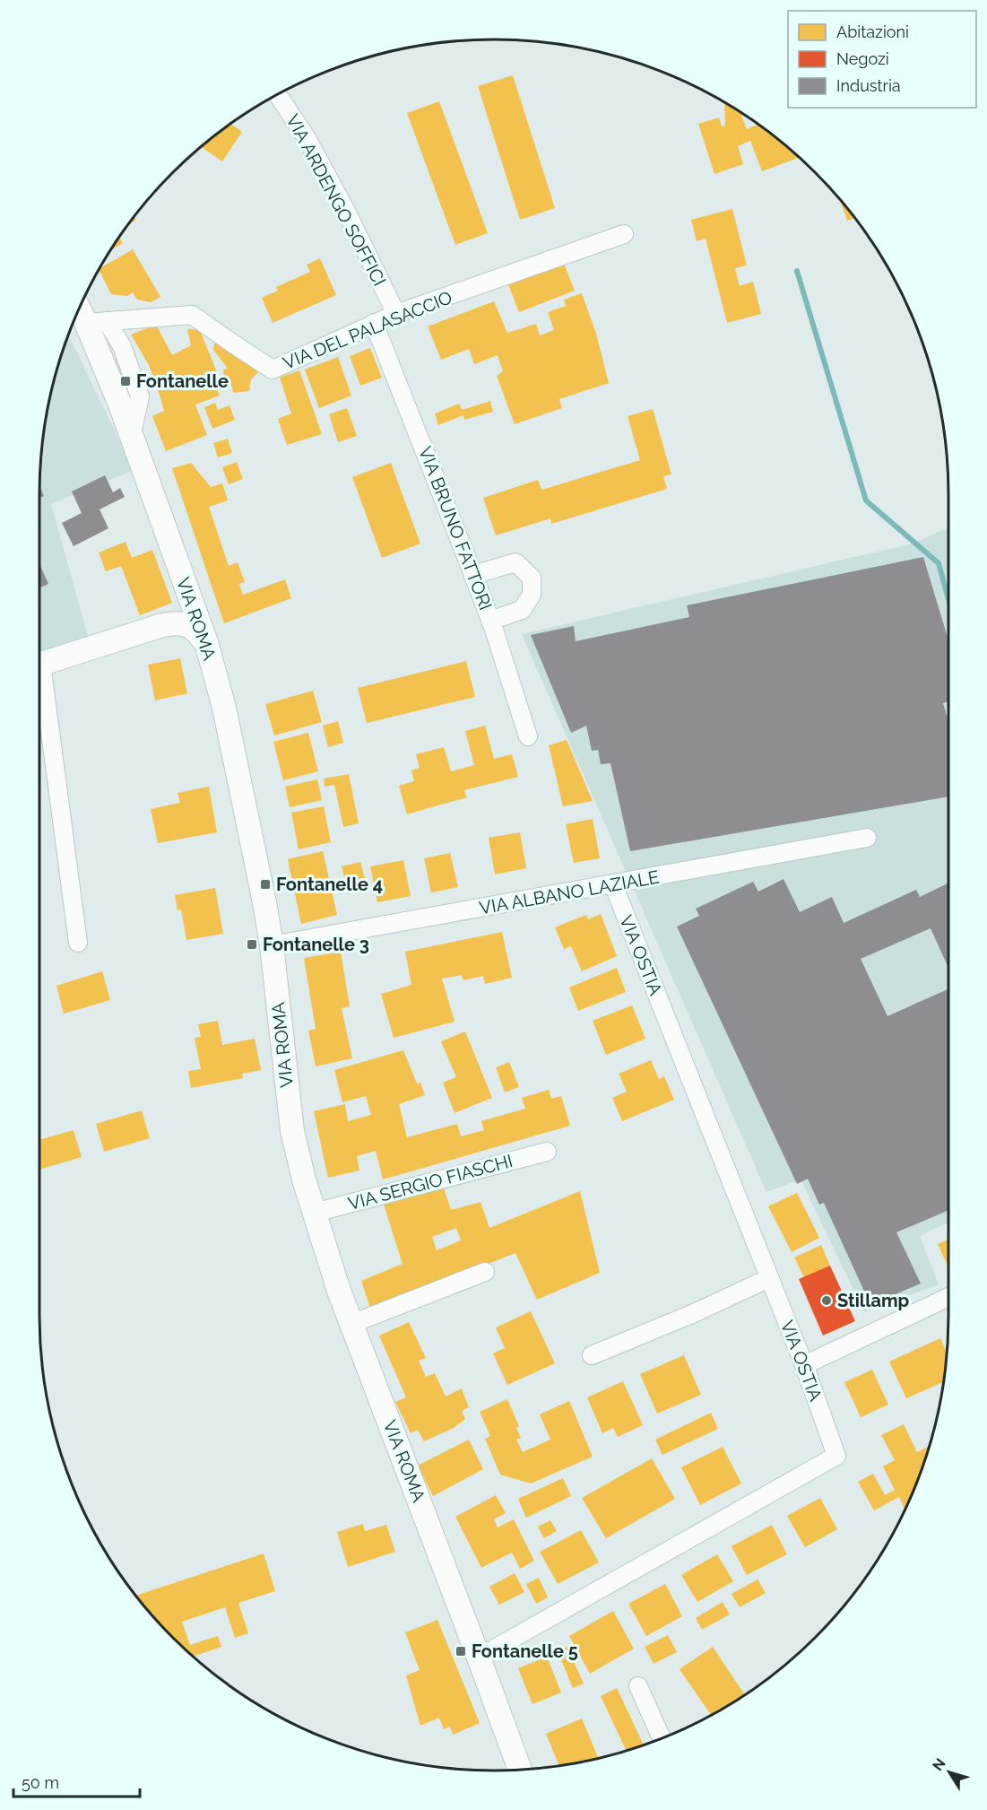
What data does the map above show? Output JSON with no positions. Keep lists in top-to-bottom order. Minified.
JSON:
{"streets":{"main road":["VIA ROMA"],"street":["VIA ARDENGO SOFFICI","VIA DEL PALASACCIO","VIA BRUNO FATTORI","VIA ALBANO LAZIALE","VIA OSTIA","VIA SERGIO FIASCHI"]},"crossings":[["VIA ARDENGO SOFFICI","VIA DEL PALASACCIO"],["VIA DEL PALASACCIO","VIA BRUNO FATTORI"],["VIA DEL PALASACCIO","VIA ROMA"],["VIA ROMA","VIA ALBANO LAZIALE"],["VIA ROMA","VIA OSTIA"],["VIA ROMA","VIA SERGIO FIASCHI"],["VIA ALBANO LAZIALE","VIA OSTIA"]],"places":{"transit":["Fontanelle","Fontanelle 4","Fontanelle 3","Fontanelle 5"],"other":["Stillamp"]},"legend":["Abitazioni","Negozi","Industria"],"scale_bar":"50 m","north":"top left"}
